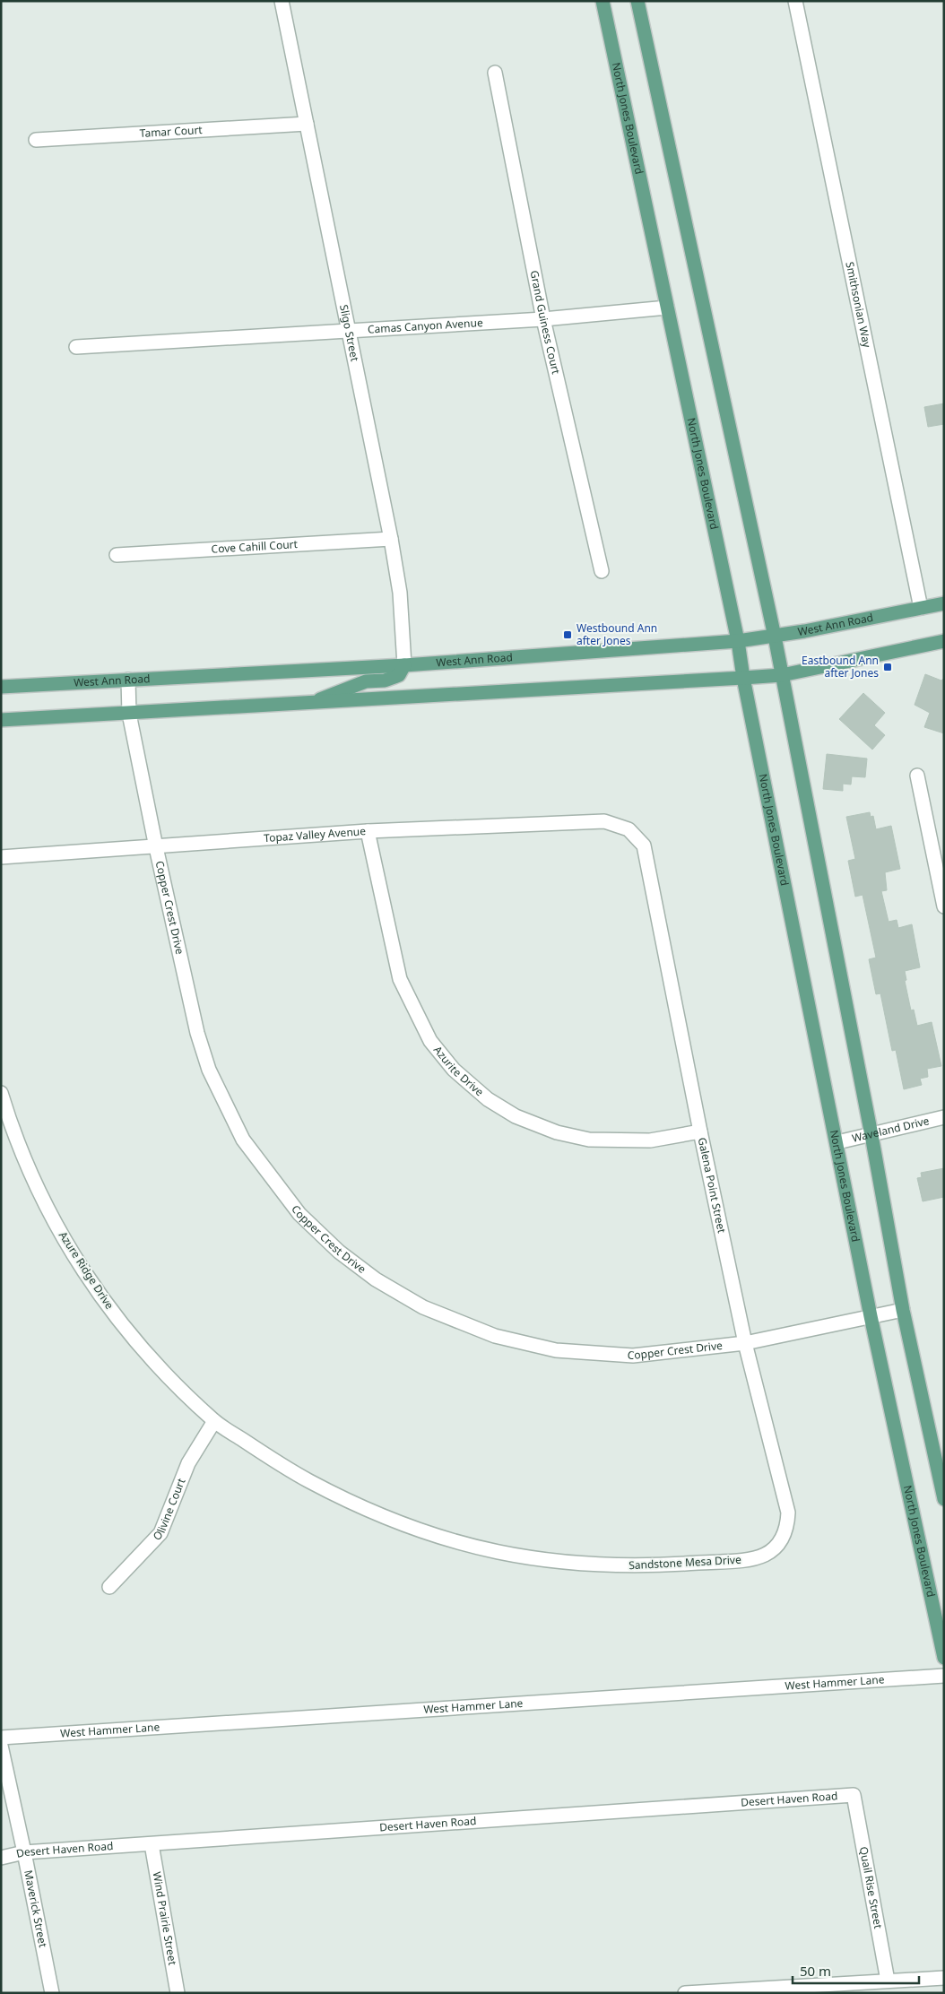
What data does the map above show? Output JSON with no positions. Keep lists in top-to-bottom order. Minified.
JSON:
{"streets":{"main road":["North Jones Boulevard","West Ann Road"],"street":["Tamar Court","Smithsonian Way","Grand Guiness Court","Camas Canyon Avenue","Sligo Street","Cove Cahill Court","Topaz Valley Avenue","Copper Crest Drive","Azurite Drive","Waveland Drive","Galena Point Street","Azure Ridge Drive","Olivine Court","Sandstone Mesa Drive","West Hammer Lane","Desert Haven Road","Quail Rise Street","Maverick Street","Wind Prairie Street"]},"crossings":[["North Jones Boulevard","Camas Canyon Avenue"],["North Jones Boulevard","West Ann Road"],["North Jones Boulevard","Copper Crest Drive"],["North Jones Boulevard","Waveland Drive"],["Tamar Court","Sligo Street"],["Smithsonian Way","West Ann Road"],["Grand Guiness Court","Camas Canyon Avenue"],["Camas Canyon Avenue","Sligo Street"],["Sligo Street","Cove Cahill Court"],["Sligo Street","West Ann Road"],["West Ann Road","Copper Crest Drive"],["Topaz Valley Avenue","Copper Crest Drive"],["Topaz Valley Avenue","Azurite Drive"],["Topaz Valley Avenue","Galena Point Street"],["Copper Crest Drive","Galena Point Street"],["Azurite Drive","Galena Point Street"],["Galena Point Street","Sandstone Mesa Drive"],["Azure Ridge Drive","Olivine Court"],["Azure Ridge Drive","Sandstone Mesa Drive"],["Olivine Court","Sandstone Mesa Drive"],["Desert Haven Road","Quail Rise Street"],["Desert Haven Road","Maverick Street"],["Desert Haven Road","Wind Prairie Street"]],"places":{"transit":["Westbound Ann after Jones","Eastbound Ann after Jones"]},"scale_bar":"50 m"}
